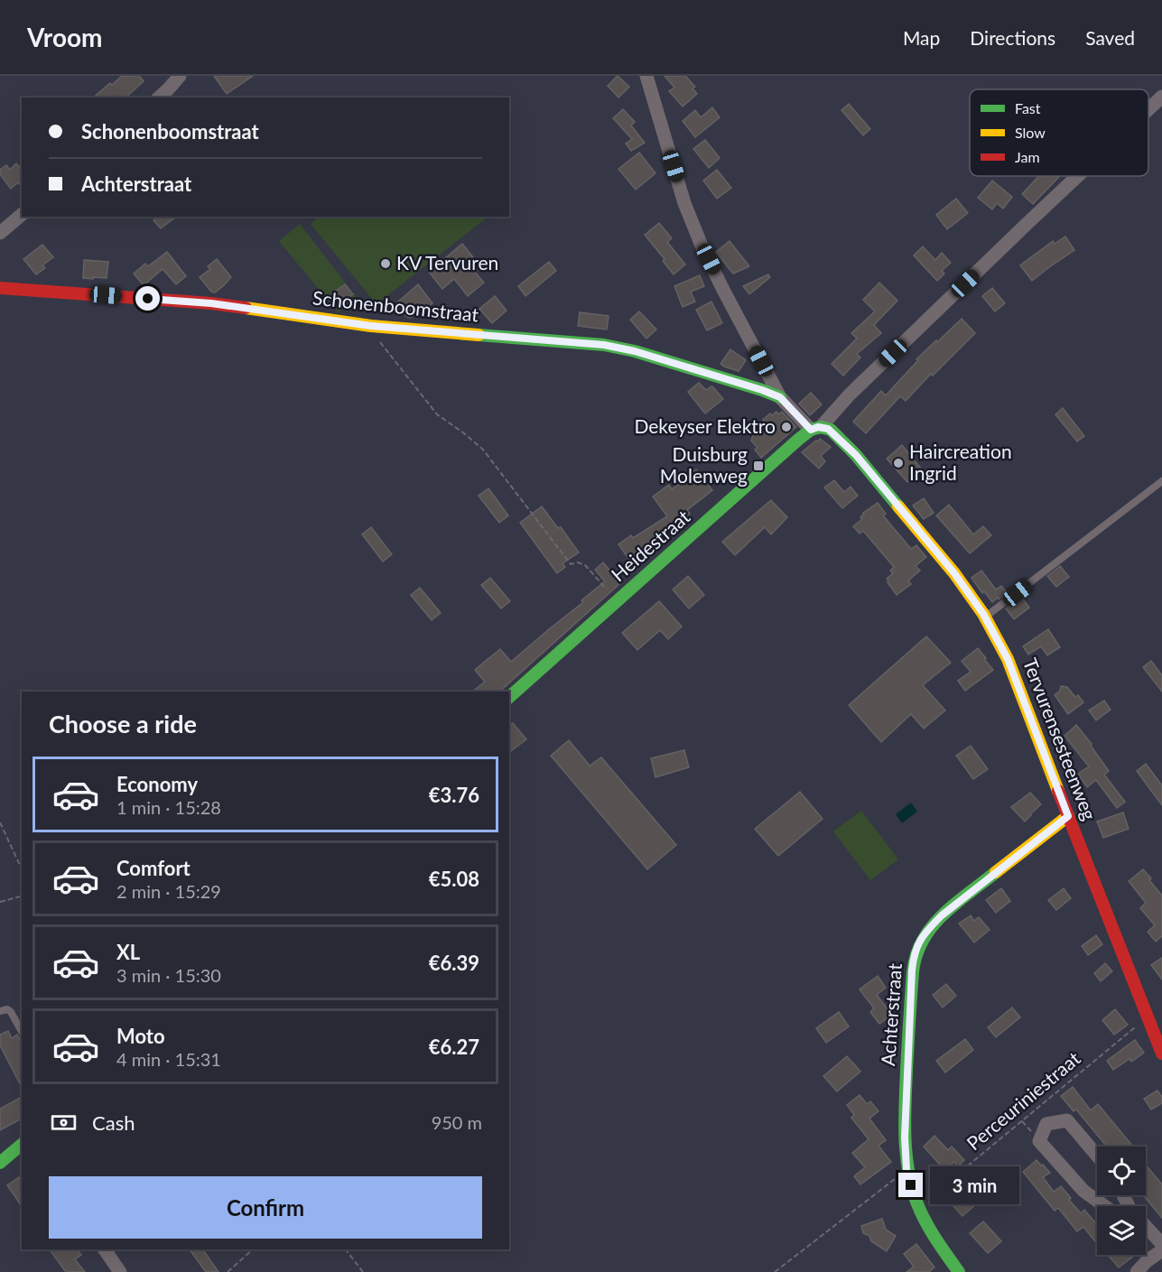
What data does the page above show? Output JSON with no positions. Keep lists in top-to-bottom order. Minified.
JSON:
{"streets":{"street":["Schonenboomstraat","Heidestraat","Tervurensesteenweg","Achterstraat"],"path":["Perceuriniestraat"]},"crossings":[["Heidestraat","Tervurensesteenweg"],["Tervurensesteenweg","Achterstraat"],["Tervurensesteenweg","Perceuriniestraat"],["Achterstraat","Perceuriniestraat"]],"places":{"other":["KV Tervuren","Dekeyser Elektro","Haircreation Ingrid"],"transit":["Duisburg Molenweg"]},"legend":["Fast","Slow","Jam"],"page":{"header":"Vroom","nav":["Map","Directions","Saved"],"banner":["Schonenboomstraat","Achterstraat"],"heading":"Choose a ride","list":[{"name":"Economy","note":"1 min · 15:28","value":"€3.76"},{"name":"Comfort","note":"2 min · 15:29","value":"€5.08"},{"name":"XL","note":"3 min · 15:30","value":"€6.39"},{"name":"Moto","note":"4 min · 15:31","value":"€6.27"}],"pay":["Cash","950 m"],"buttons":"Confirm","bubble":"3 min"}}
